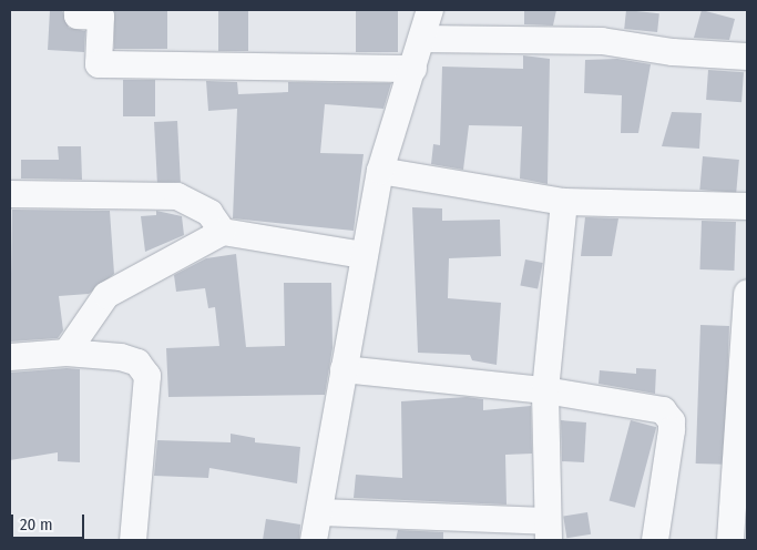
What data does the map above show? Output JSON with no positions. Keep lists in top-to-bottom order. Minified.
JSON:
{"scale_bar":"20 m"}
